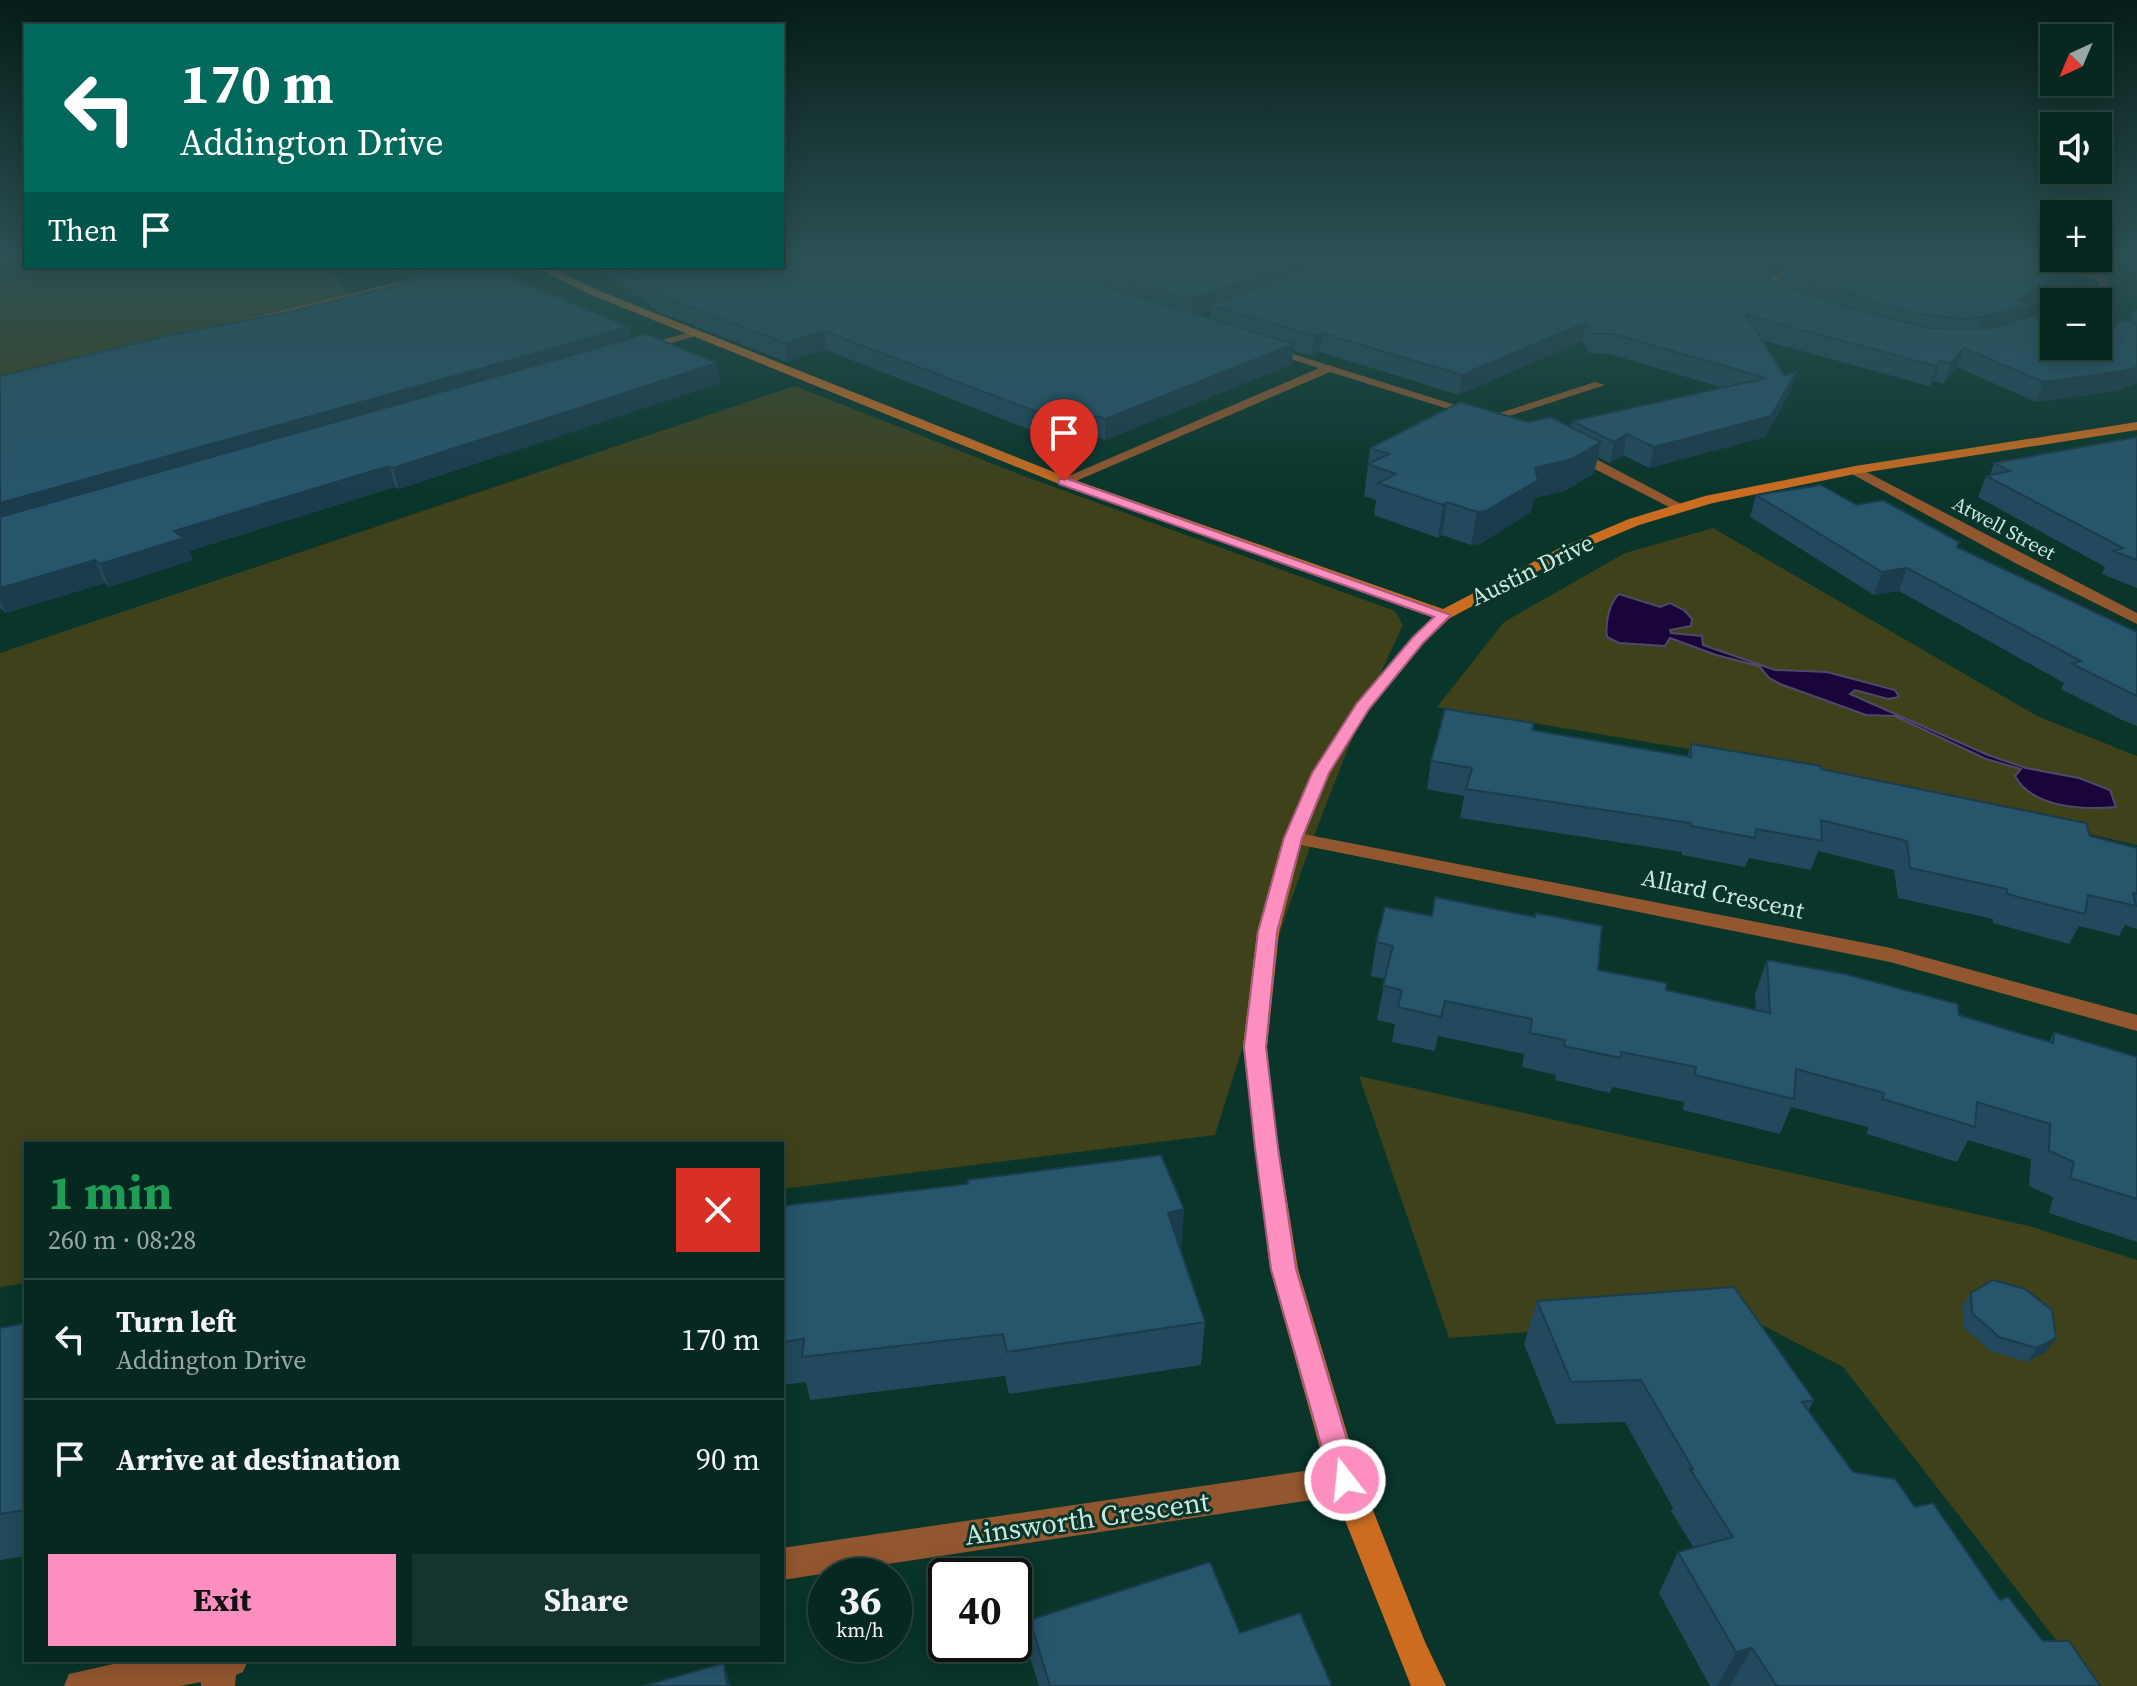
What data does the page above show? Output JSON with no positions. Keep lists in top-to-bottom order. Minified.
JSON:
{"streets":{"street":["Atwell Street","Austin Drive","Allard Crescent","Ainsworth Crescent"]},"crossings":[["Atwell Street","Austin Drive"],["Austin Drive","Allard Crescent"],["Austin Drive","Ainsworth Crescent"]],"north":"bottom left","page":{"map_buttons":["+","−"],"turn":["170 m","Addington Drive"],"then":"Then","heading":["1 min","260 m · 08:28"],"list":[{"name":"Turn left","note":"Addington Drive","value":"170 m"},{"name":"Arrive at destination","value":"90 m"}],"buttons":["Exit","Share"],"speed":"36 km/h","limit":"40"}}
